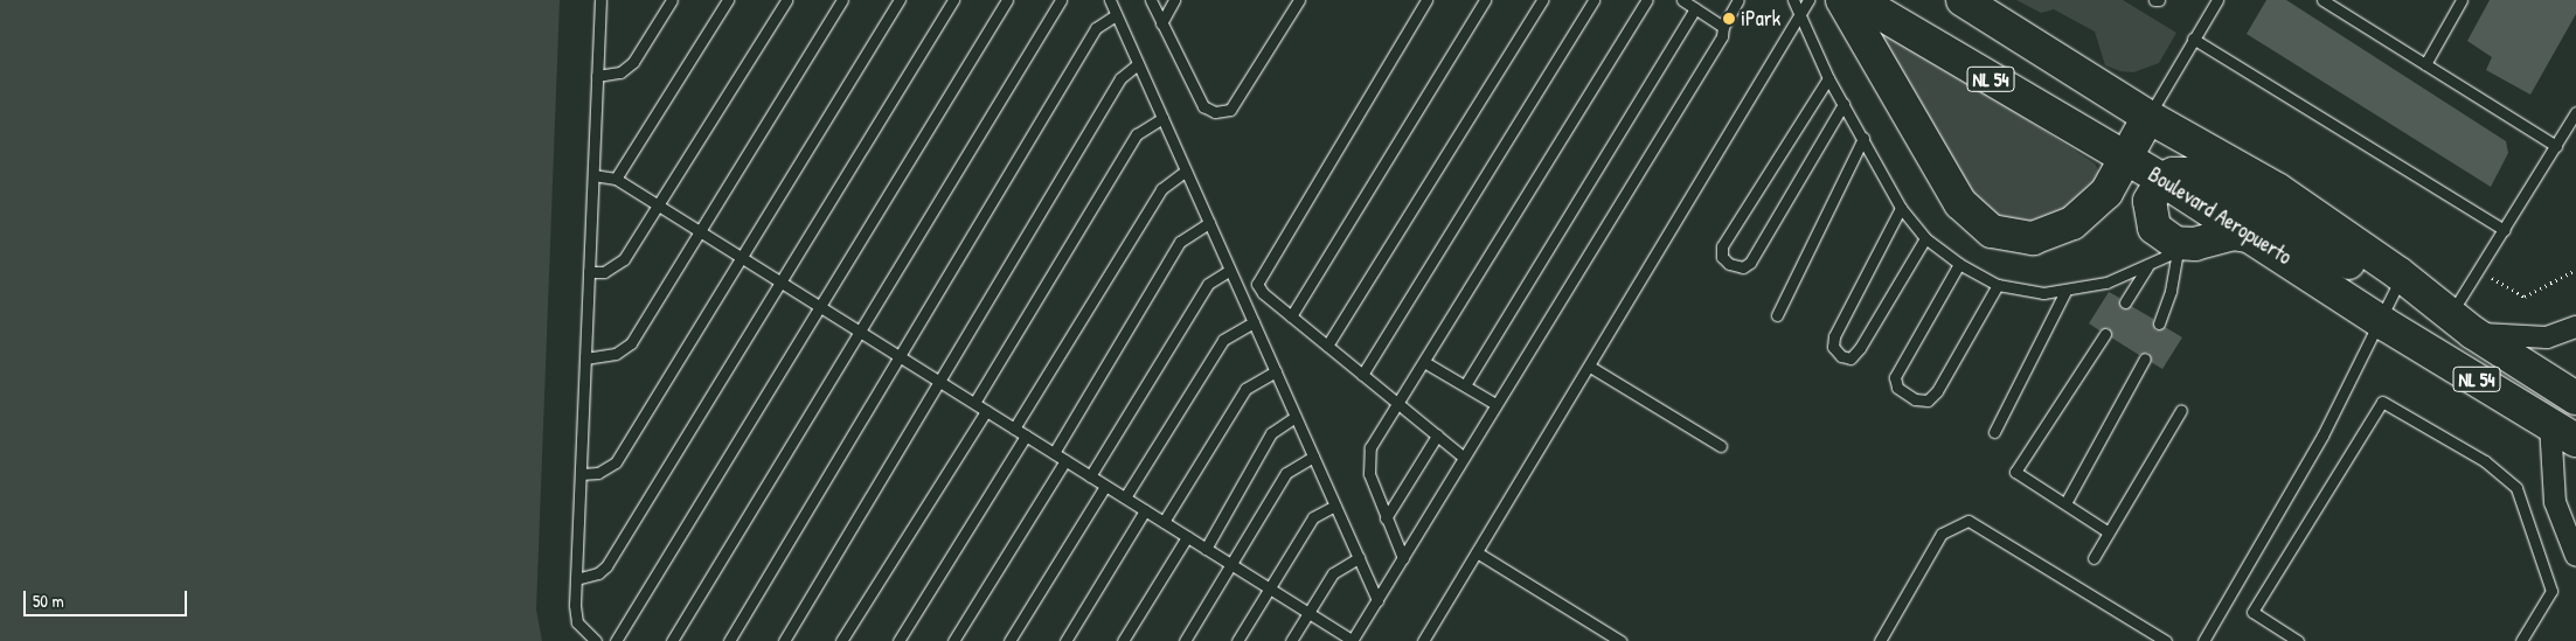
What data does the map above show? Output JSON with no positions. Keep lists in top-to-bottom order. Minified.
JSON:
{"streets":{"highway":["NL 54","Boulevard Aeropuerto"]},"places":["iPark"],"scale_bar":"50 m"}
